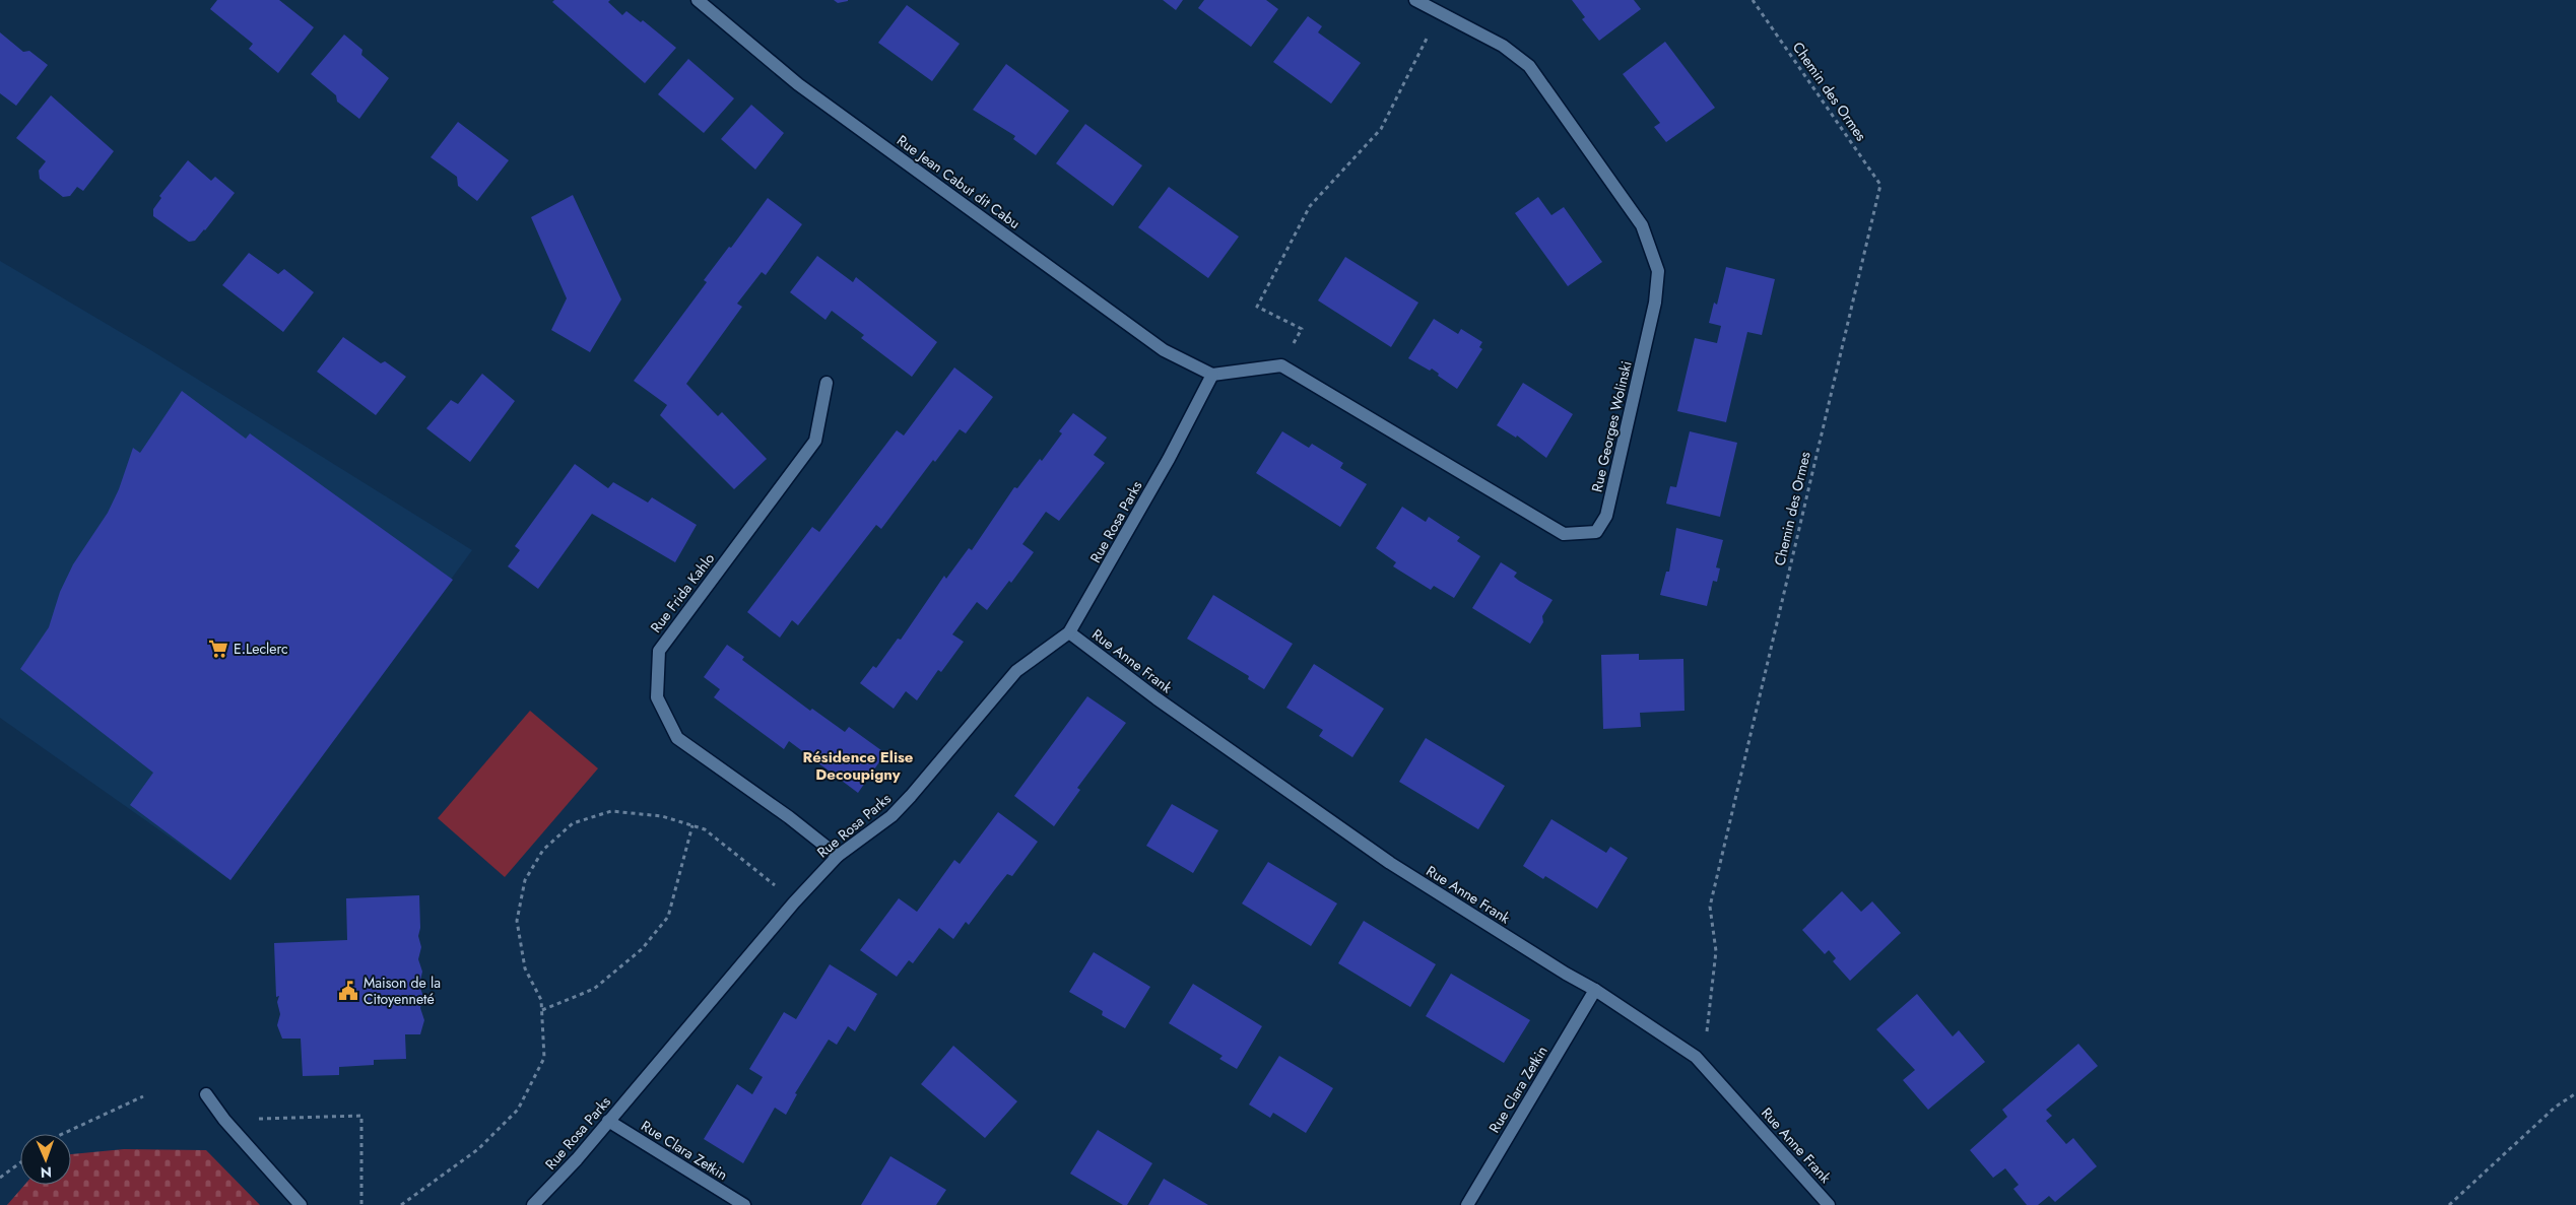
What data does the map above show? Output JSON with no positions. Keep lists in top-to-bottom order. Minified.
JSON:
{"streets":{"street":["Rue Jean Cabut dit Cabu","Rue Georges Wolinski","Rue Rosa Parks","Rue Frida Kahlo","Rue Anne Frank","Rue Clara Zetkin"],"path":["Chemin des Ormes"]},"crossings":[["Chemin des Ormes","Rue Anne Frank"],["Rue Jean Cabut dit Cabu","Rue Rosa Parks"],["Rue Rosa Parks","Rue Frida Kahlo"],["Rue Rosa Parks","Rue Anne Frank"],["Rue Rosa Parks","Rue Clara Zetkin"],["Rue Anne Frank","Rue Clara Zetkin"]],"districts":["Résidence Elise Decoupigny"],"places":{"supermarket":["E.Leclerc"],"public building":["Maison de la Citoyenneté"]},"north":"bottom"}
